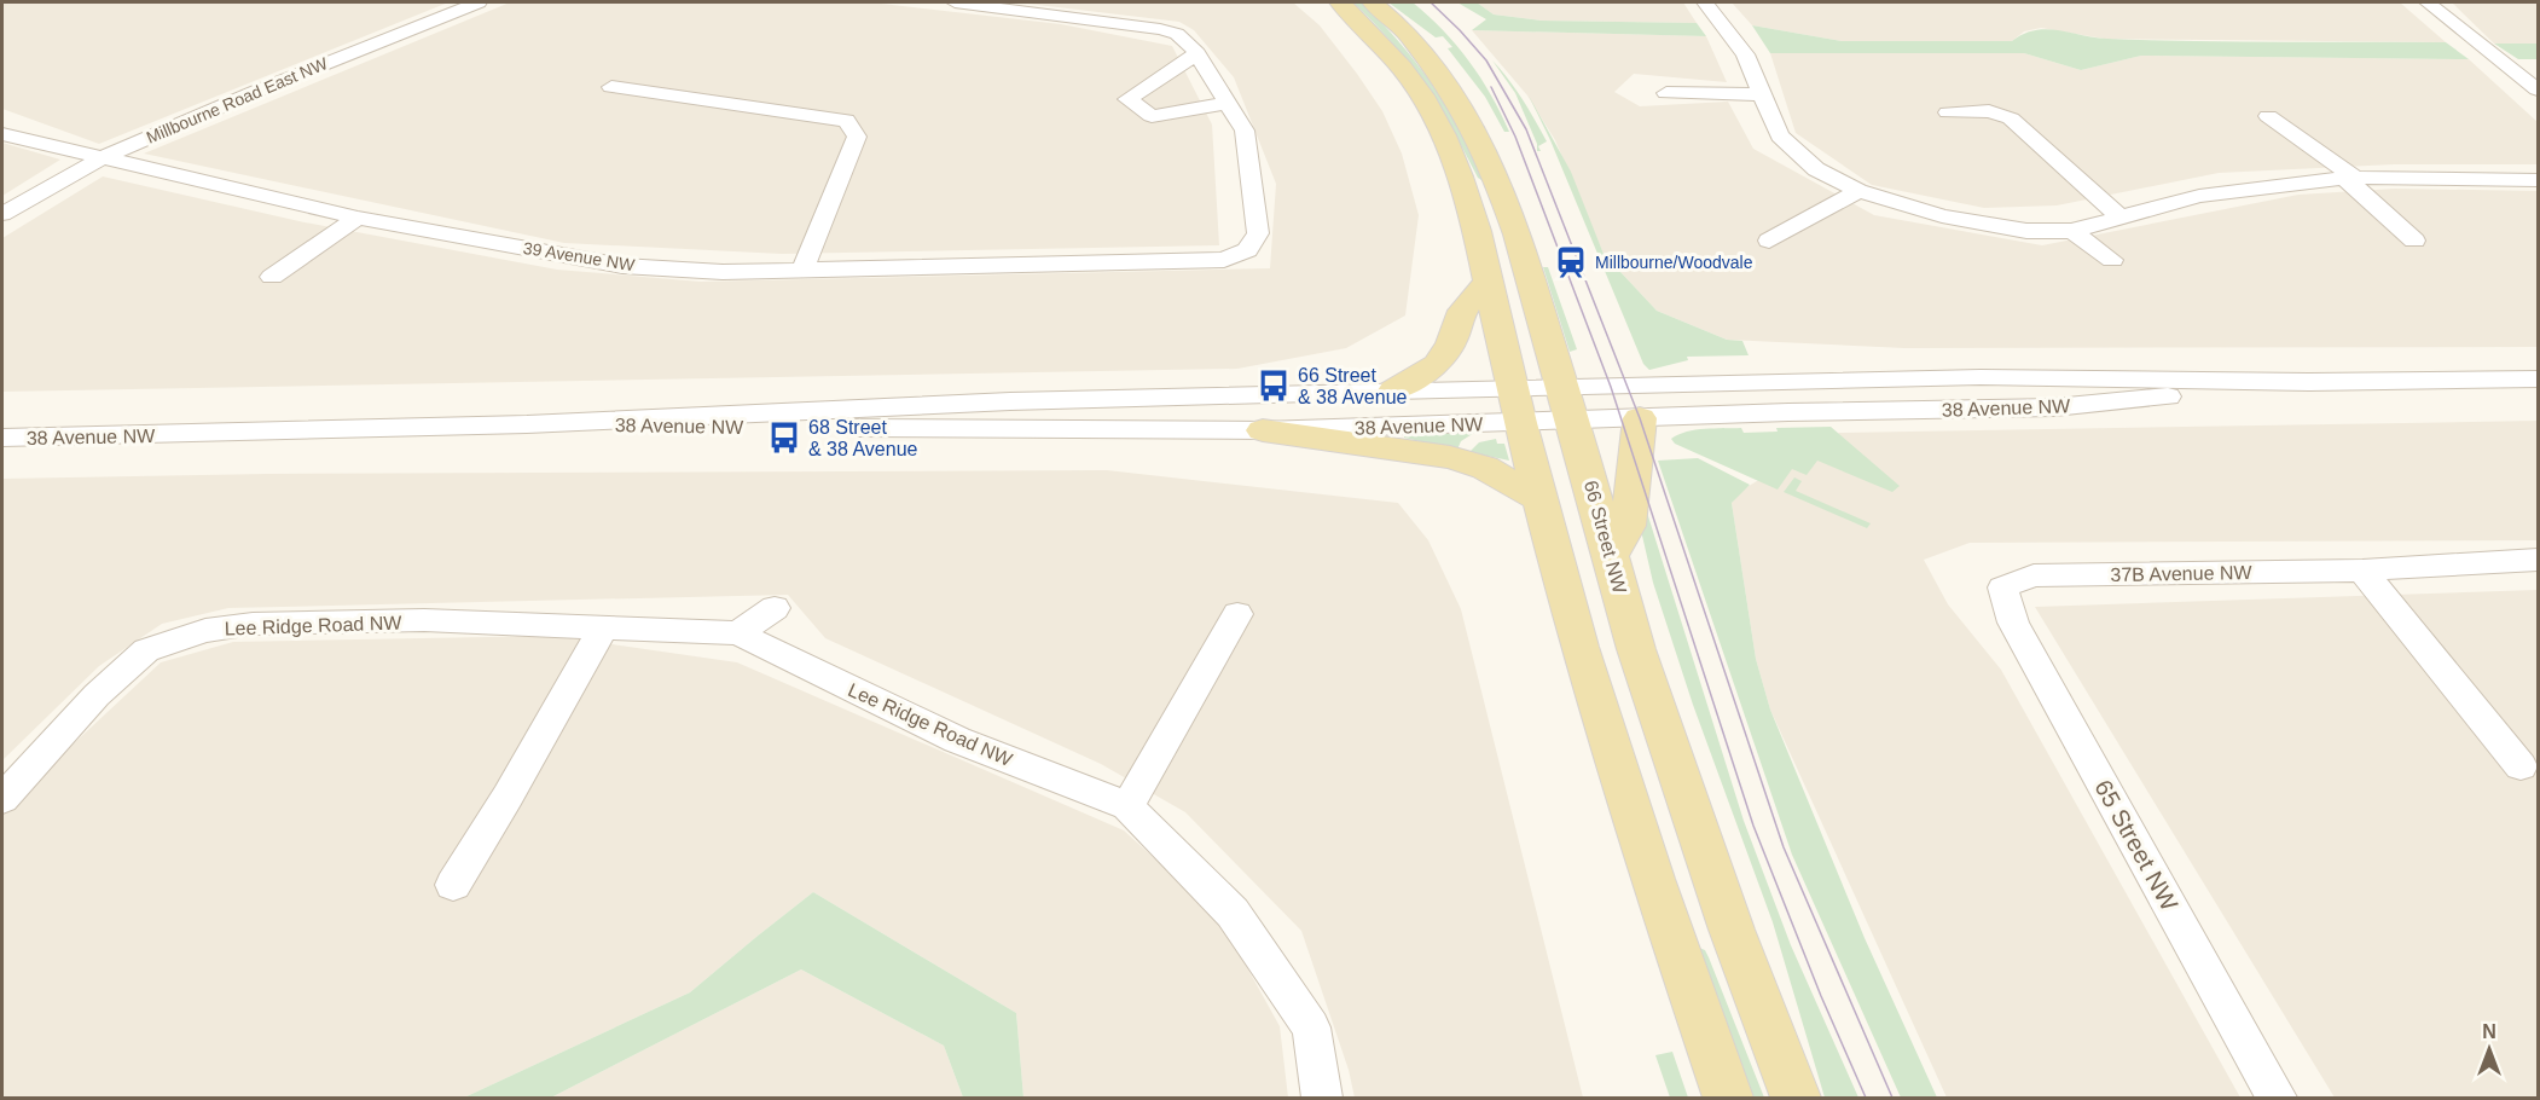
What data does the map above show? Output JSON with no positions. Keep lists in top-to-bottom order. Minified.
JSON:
{"streets":{"main road":["66 Street NW"],"street":["Millbourne Road East NW","39 Avenue NW","38 Avenue NW","37B Avenue NW","Lee Ridge Road NW","65 Street NW"]},"crossings":[["Millbourne Road East NW","39 Avenue NW"],["38 Avenue NW","66 Street NW"],["37B Avenue NW","65 Street NW"]],"places":{"station":["Millbourne/Woodvale"],"bus stop":["66 Street & 38 Avenue","68 Street & 38 Avenue"]},"north":"top"}
